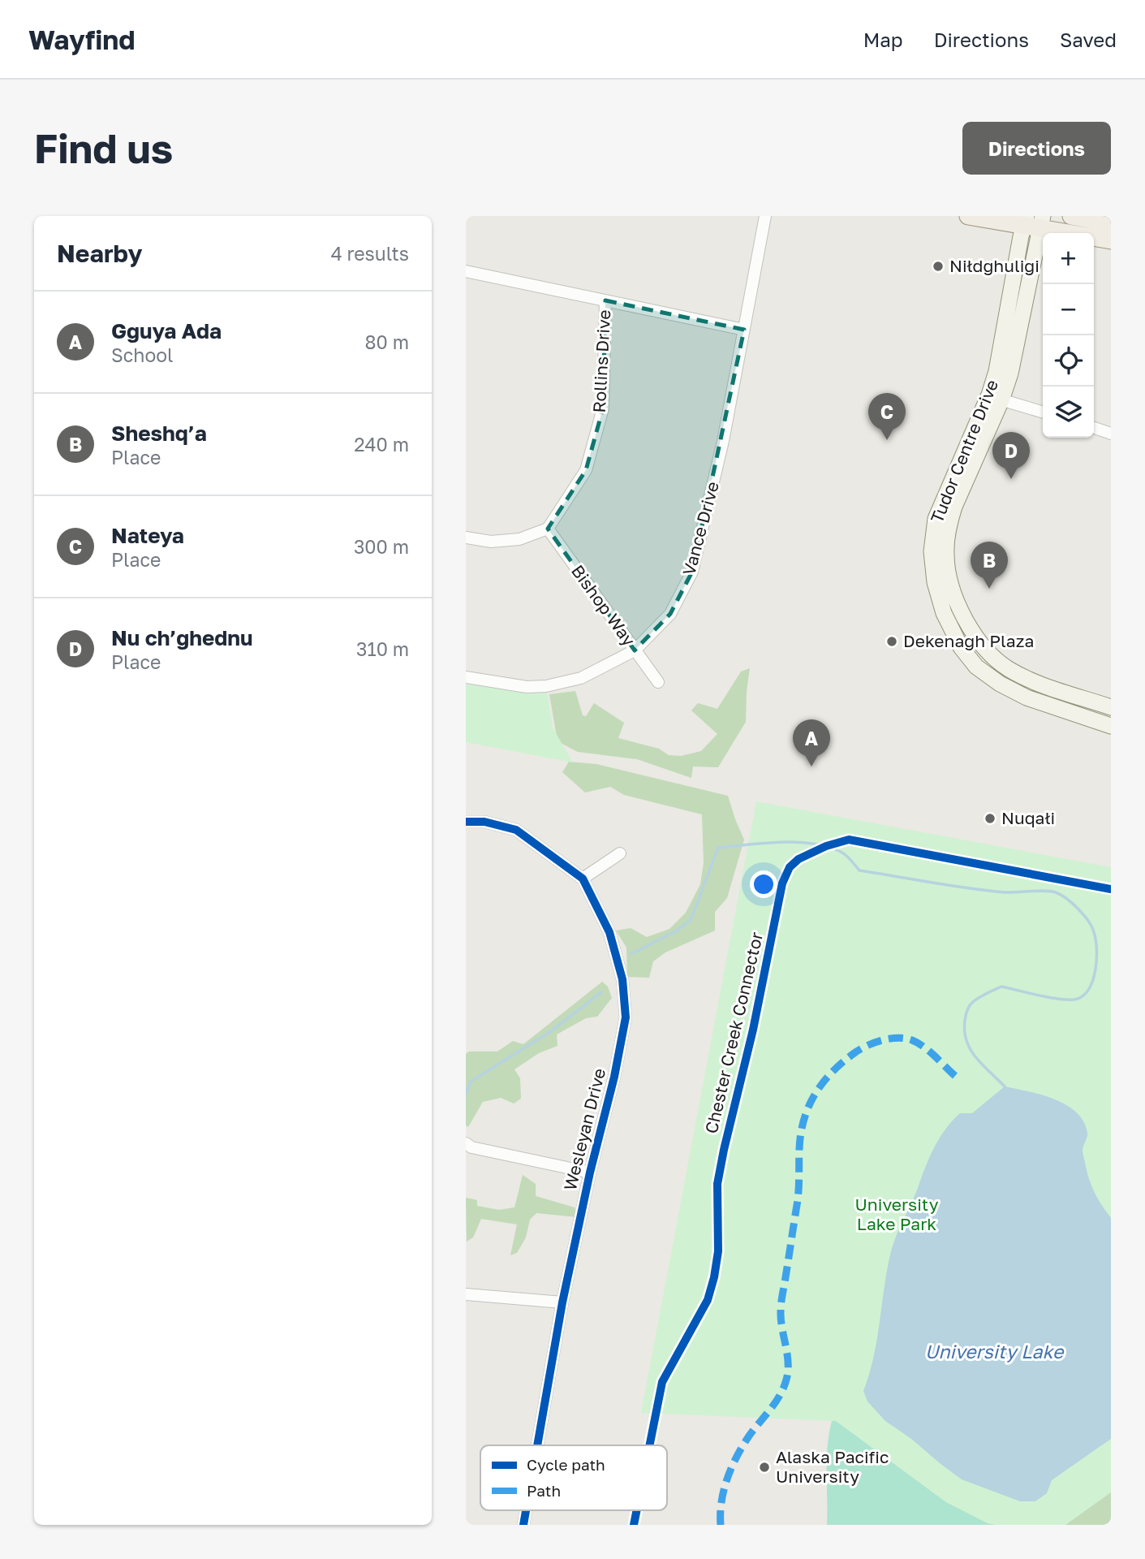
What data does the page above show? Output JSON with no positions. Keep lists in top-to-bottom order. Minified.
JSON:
{"streets":{"street":["Rollins Drive","Tudor Centre Drive","Vance Drive","Bishop Way","Wesleyan Drive"],"cycle path":["Chester Creek Connector"]},"crossings":[["Rollins Drive","Bishop Way"],["Vance Drive","Bishop Way"]],"water":["University Lake"],"parks":["University Lake Park"],"places":["Niłdghuligi","Dekenagh Plaza","Nuqałi","Alaska Pacific University"],"legend":["Cycle path","Path"],"page":{"header":"Wayfind","nav":["Map","Directions","Saved"],"buttons":"Directions","title":"Find us","heading":["Nearby","4 results"],"map_buttons":["+","−"],"list":[{"mark":"A","name":"Gguya Ada","note":"School","value":"80 m"},{"mark":"B","name":"Sheshq’a","note":"Place","value":"240 m"},{"mark":"C","name":"Nateya","note":"Place","value":"300 m"},{"mark":"D","name":"Nu ch’ghednu","note":"Place","value":"310 m"}],"pins":["C","D","B","A"]}}
